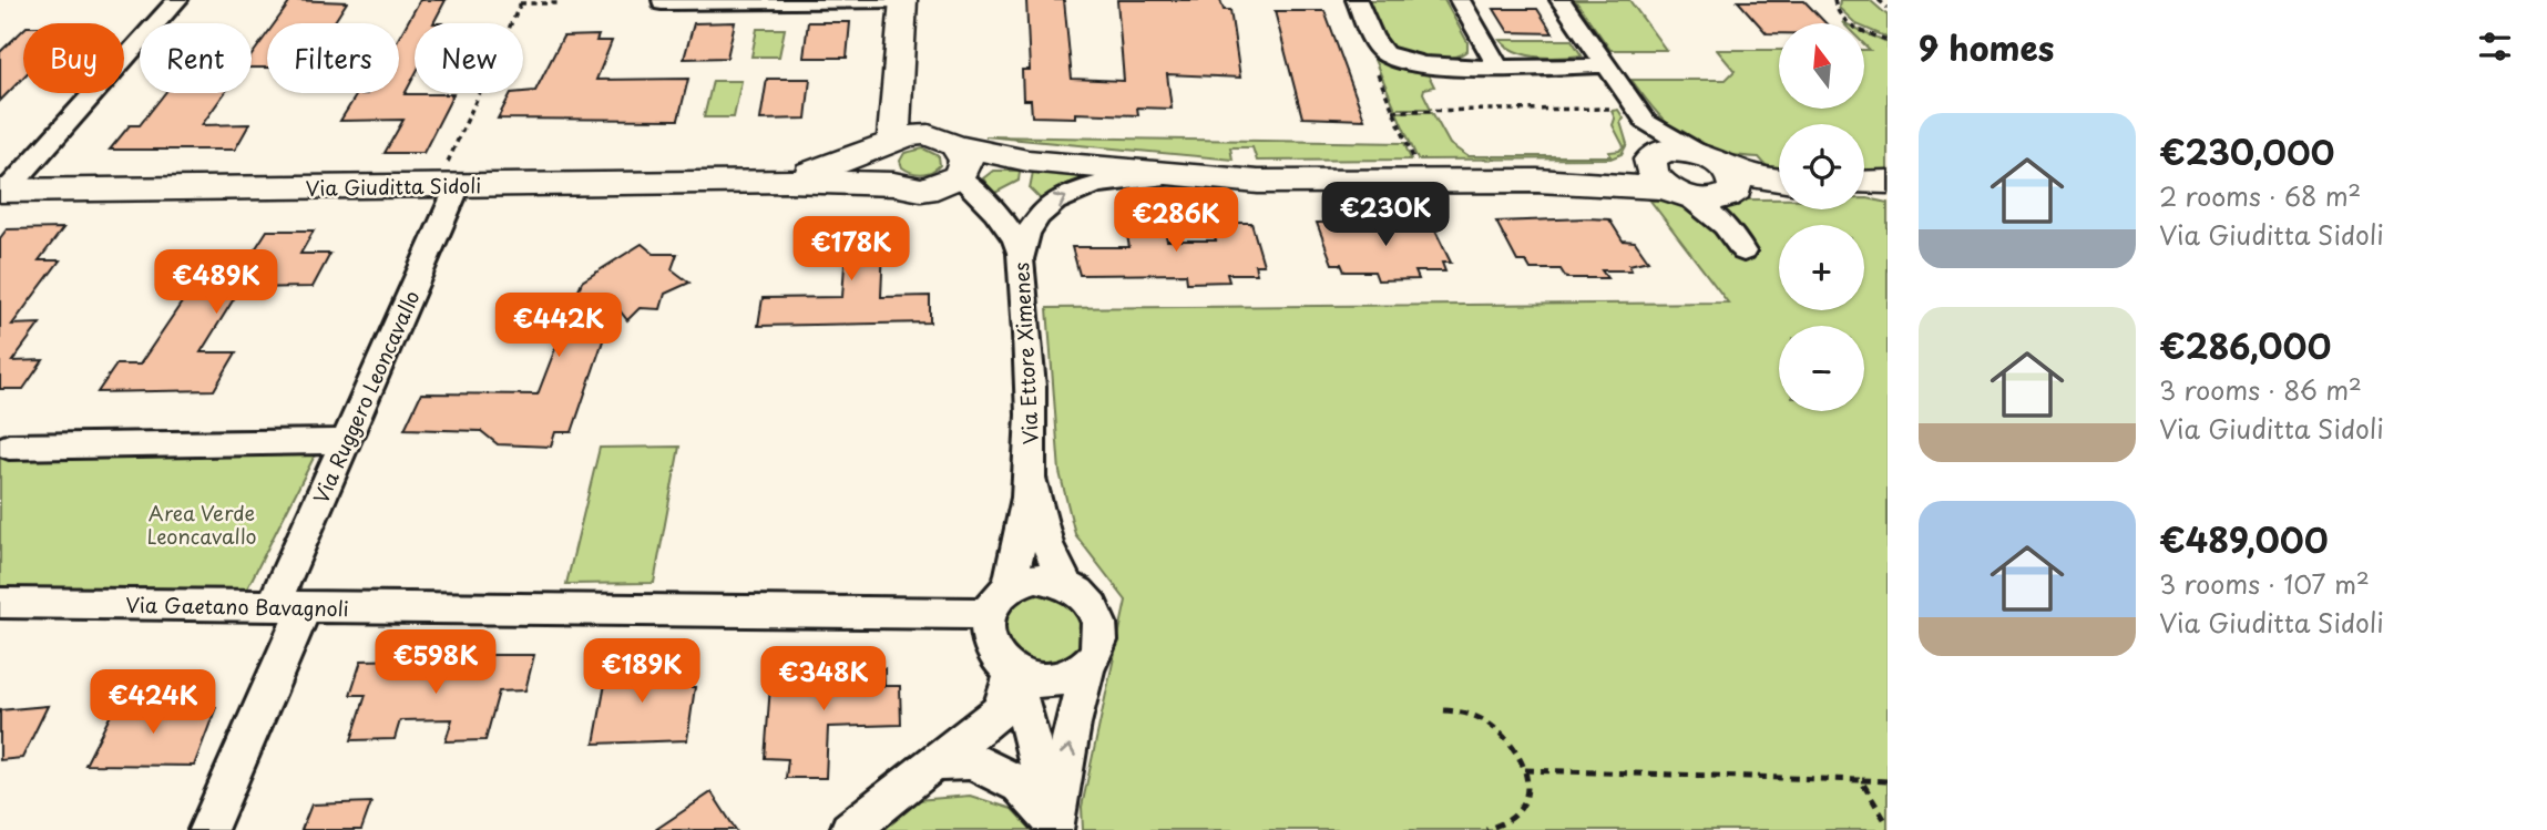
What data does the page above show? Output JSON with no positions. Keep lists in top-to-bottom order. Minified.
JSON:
{"streets":{"street":["Via Giuditta Sidoli","Via Ettore Ximenes","Via Ruggero Leoncavallo","Via Gaetano Bavagnoli"]},"crossings":[["Via Giuditta Sidoli","Via Ettore Ximenes"],["Via Giuditta Sidoli","Via Ruggero Leoncavallo"],["Via Ettore Ximenes","Via Gaetano Bavagnoli"],["Via Ruggero Leoncavallo","Via Gaetano Bavagnoli"]],"parks":["Area Verde Leoncavallo"],"north":"top","page":{"heading":"9 homes","map_buttons":["+","−"],"chip":["Buy","Rent","Filters","New"],"list":[{"name":"€230,000","note":"2 rooms · 68 m² · Via Giuditta Sidoli"},{"name":"€286,000","note":"3 rooms · 86 m² · Via Giuditta Sidoli"},{"name":"€489,000","note":"3 rooms · 107 m² · Via Giuditta Sidoli"}],"price":["€230K","€286K","€178K","€489K","€442K","€598K","€189K","€348K","€424K"]}}
